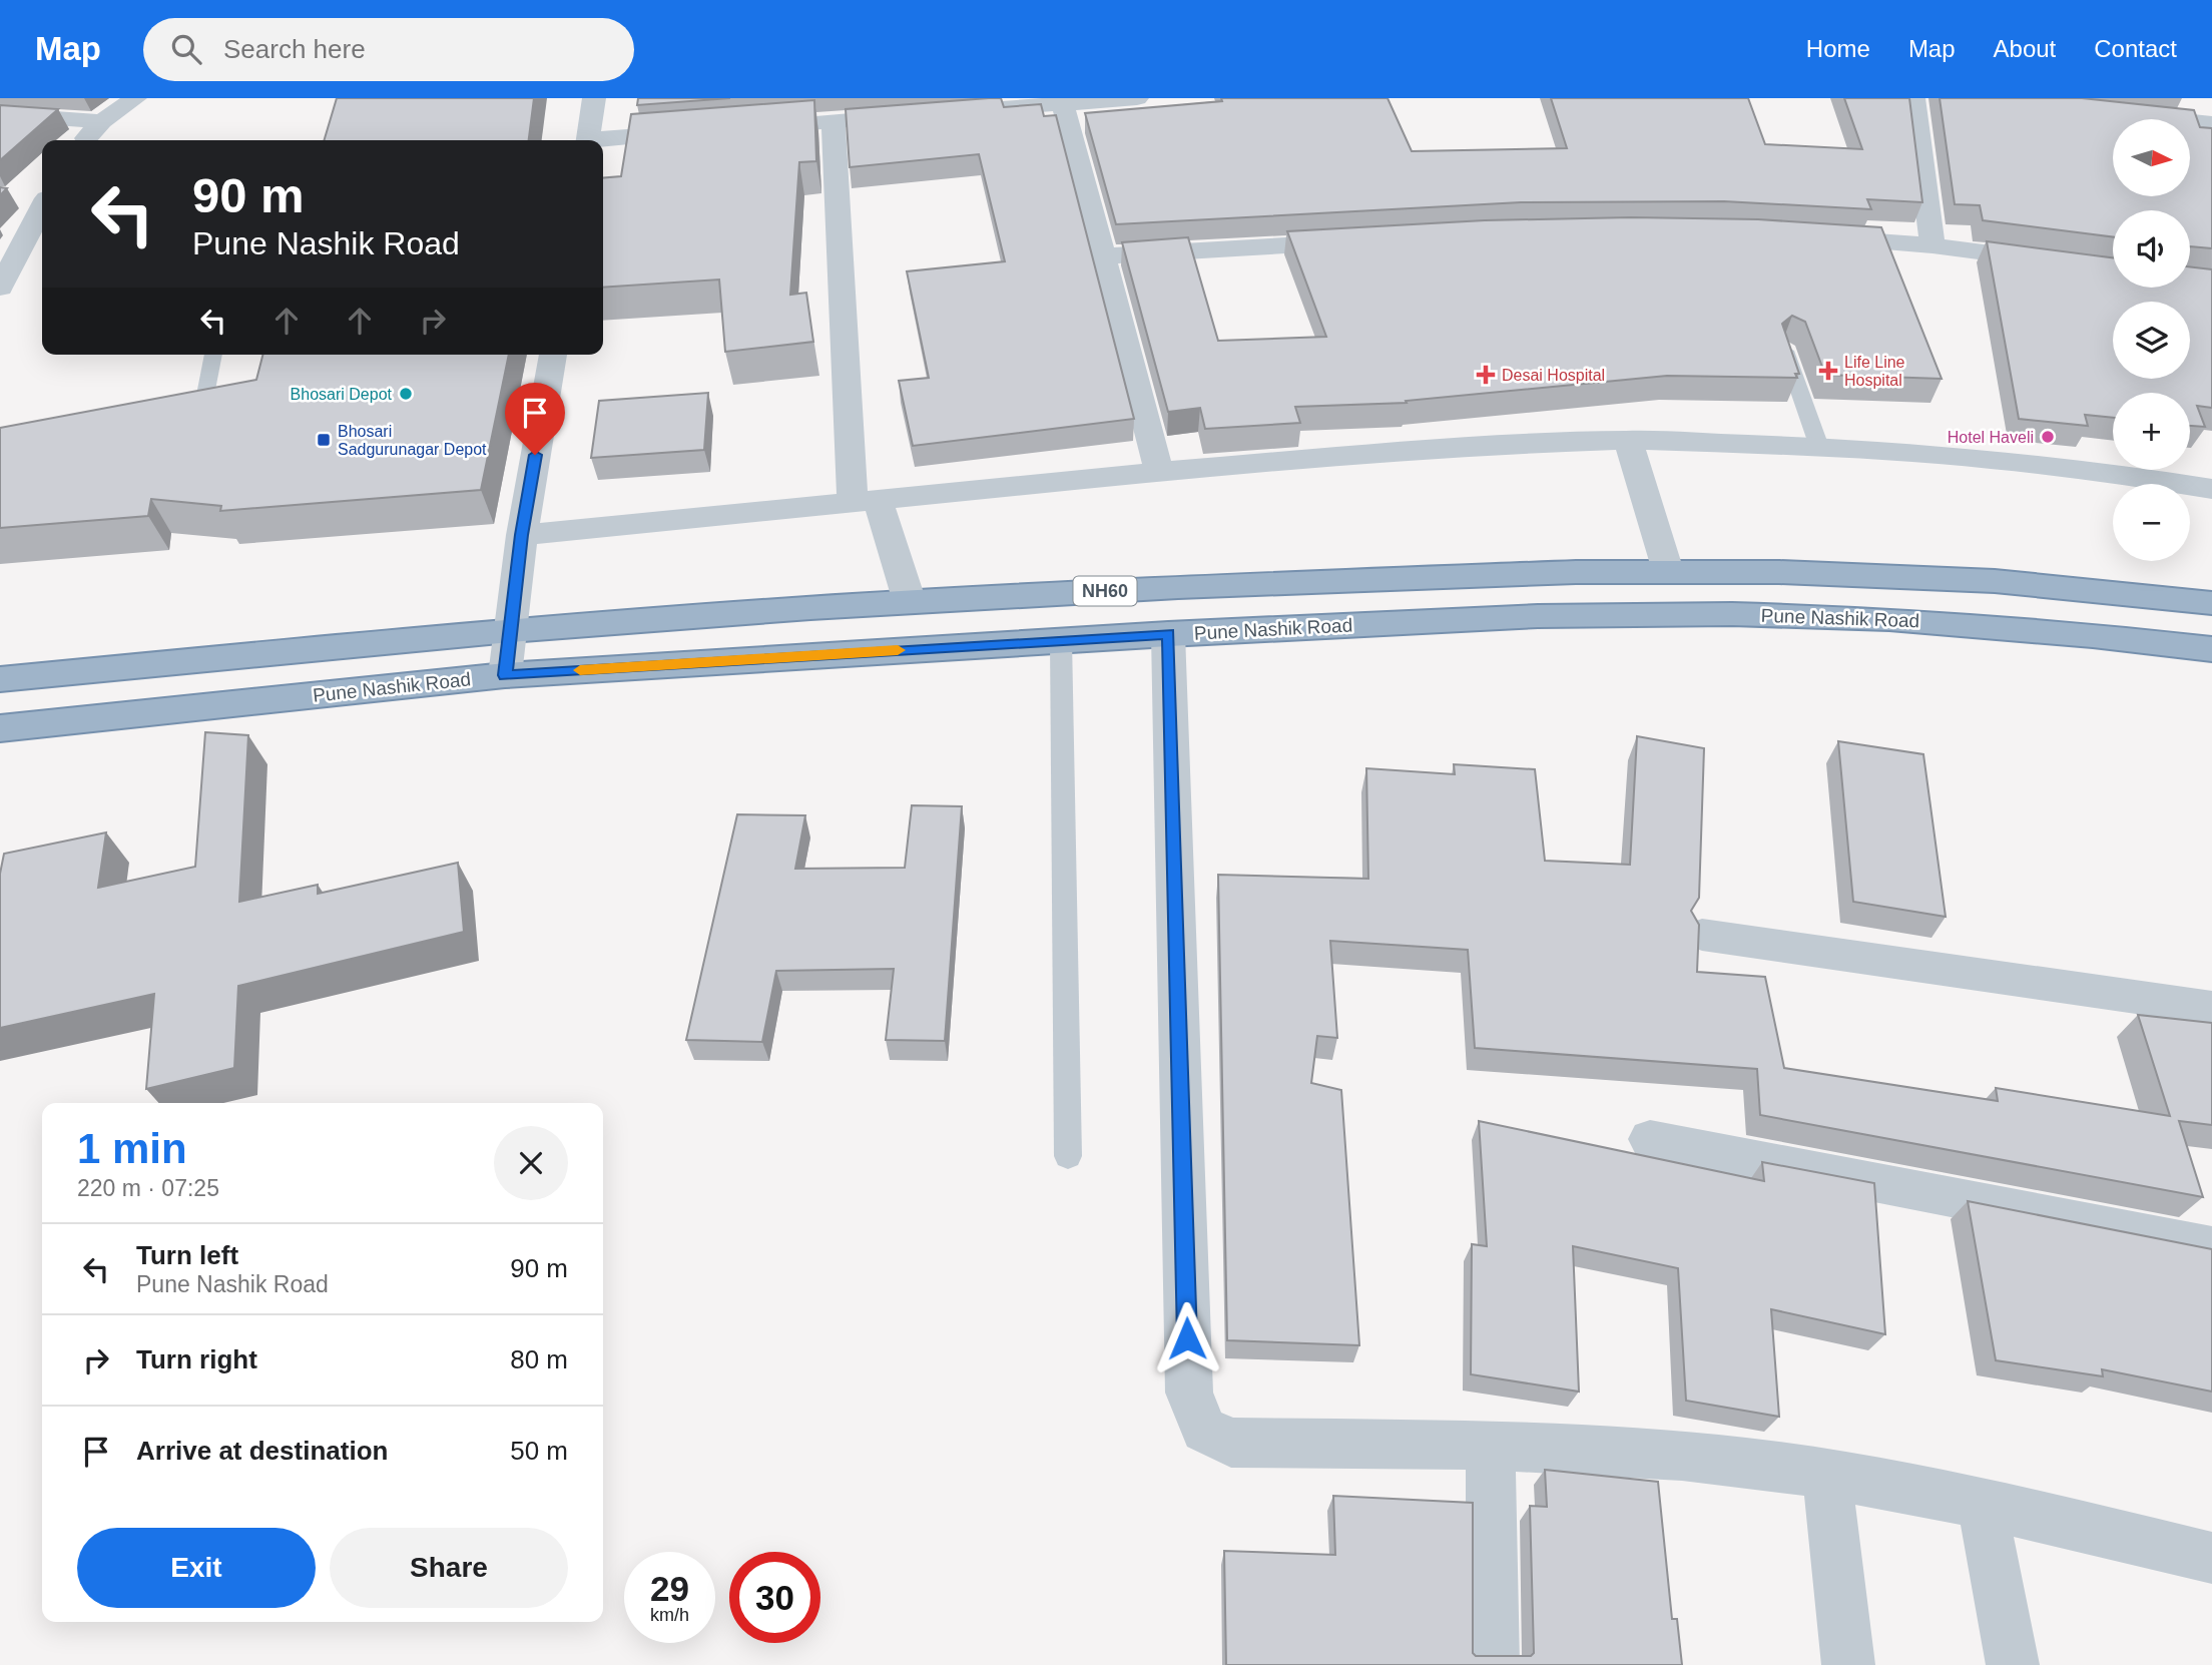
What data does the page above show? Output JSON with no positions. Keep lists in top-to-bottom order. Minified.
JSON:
{"streets":{"highway":["NH60","Pune Nashik Road"]},"places":{"health":["Life Line Hospital","Desai Hospital"],"other":["Bhosari Depot","Hotel Haveli"],"transit":["Bhosari Sadgurunagar Depot"]},"north":"right","page":{"header":"Map","search":"Search here","nav":["Home","Map","About","Contact"],"map_buttons":["+","−"],"turn":["90 m","Pune Nashik Road"],"heading":["1 min","220 m · 07:25"],"list":[{"name":"Turn left","note":"Pune Nashik Road","value":"90 m"},{"name":"Turn right","value":"80 m"},{"name":"Arrive at destination","value":"50 m"}],"buttons":["Exit","Share"],"speed":"29 km/h","limit":"30"}}
